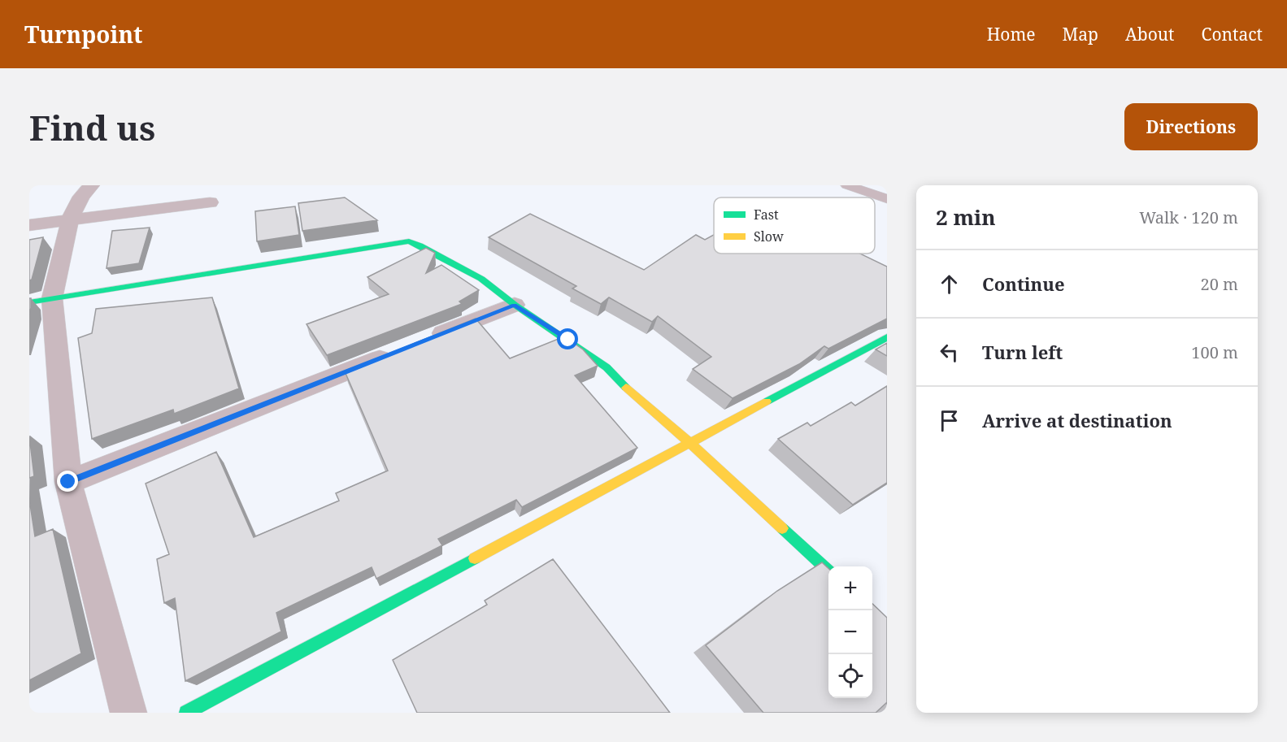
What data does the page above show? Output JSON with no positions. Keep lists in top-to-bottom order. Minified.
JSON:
{"legend":["Fast","Slow"],"page":{"header":"Turnpoint","nav":["Home","Map","About","Contact"],"buttons":"Directions","title":"Find us","heading":["2 min","Walk · 120 m"],"list":[["Continue","20 m"],["Turn left","100 m"],"Arrive at destination"],"map_buttons":["+","−"]}}
